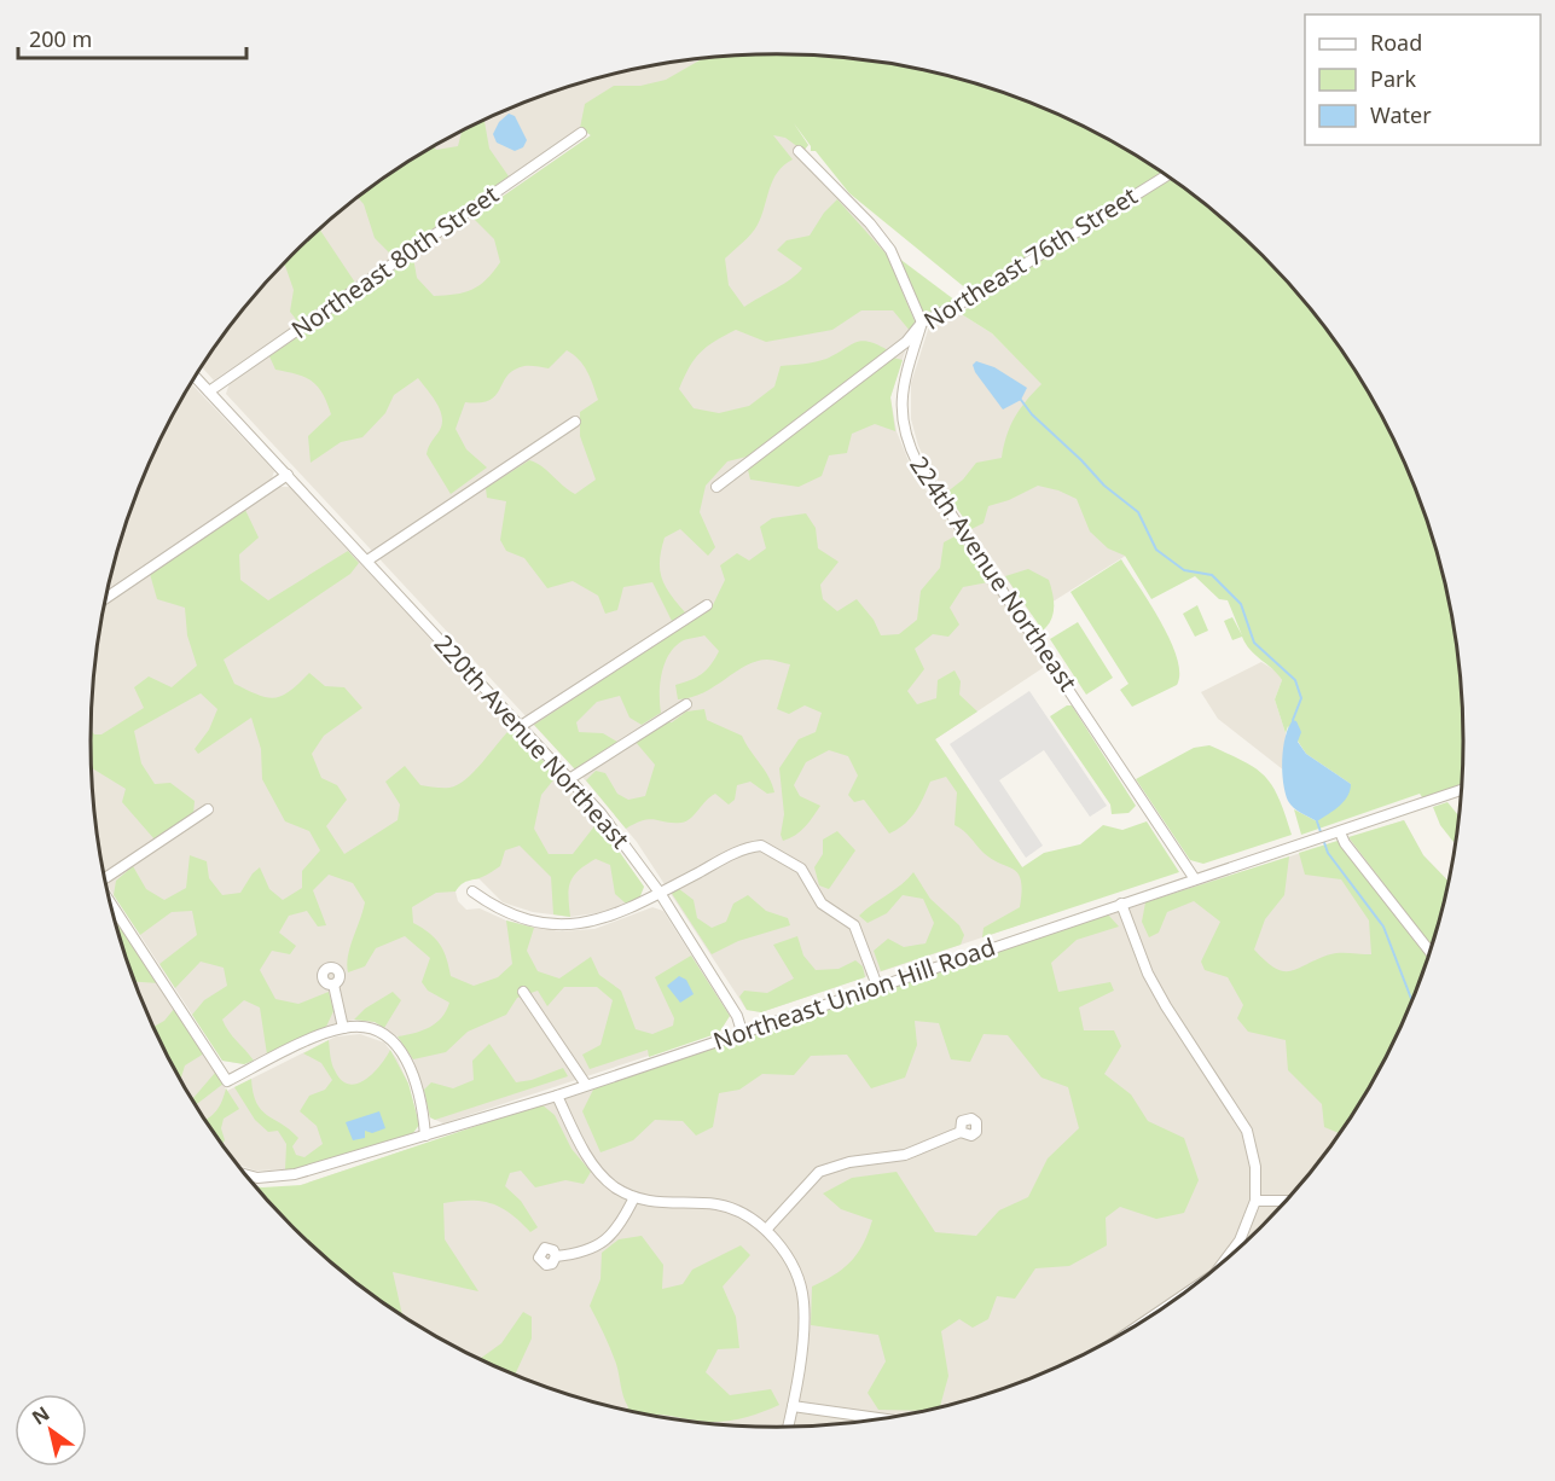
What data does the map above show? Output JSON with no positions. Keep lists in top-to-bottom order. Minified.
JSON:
{"streets":{"street":["Northeast 76th Street","Northeast 80th Street","224th Avenue Northeast","220th Avenue Northeast","Northeast Union Hill Road"]},"crossings":[["Northeast 76th Street","224th Avenue Northeast"],["Northeast 80th Street","220th Avenue Northeast"],["224th Avenue Northeast","Northeast Union Hill Road"],["220th Avenue Northeast","Northeast Union Hill Road"]],"legend":["Road","Park","Water"],"scale_bar":"200 m","north":"top left"}
